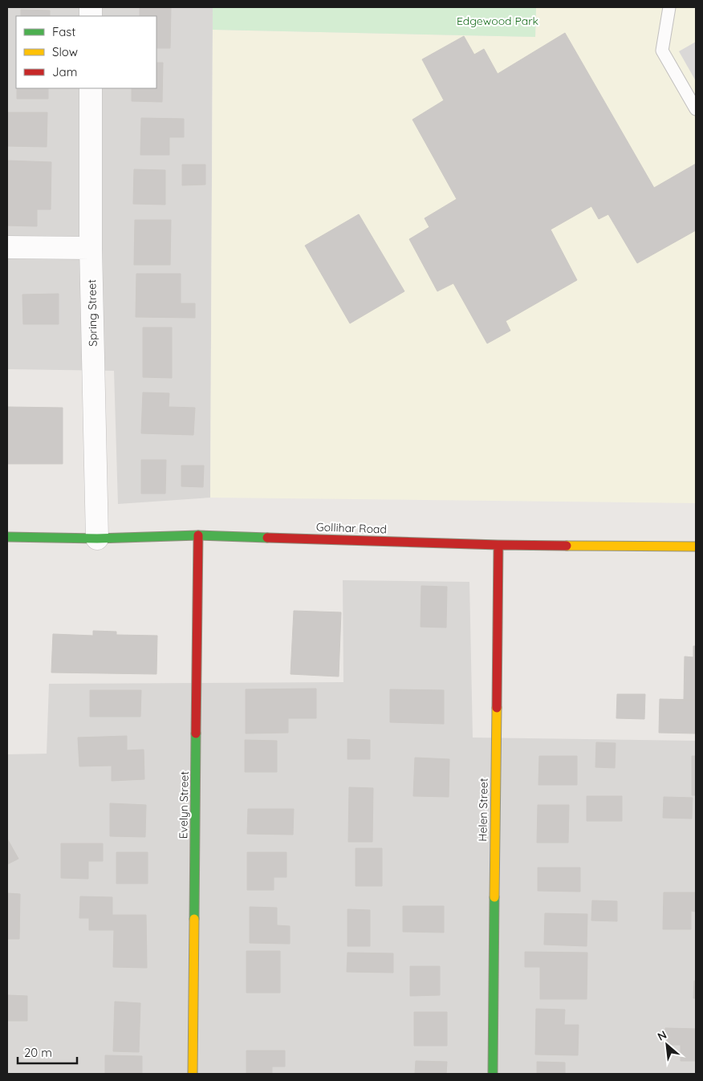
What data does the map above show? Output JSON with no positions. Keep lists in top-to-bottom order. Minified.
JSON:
{"streets":{"street":["Spring Street","Gollihar Road","Evelyn Street","Helen Street"]},"crossings":[["Spring Street","Gollihar Road"],["Gollihar Road","Evelyn Street"],["Gollihar Road","Helen Street"]],"parks":["Edgewood Park"],"legend":["Fast","Slow","Jam"],"scale_bar":"20 m","north":"top left"}
